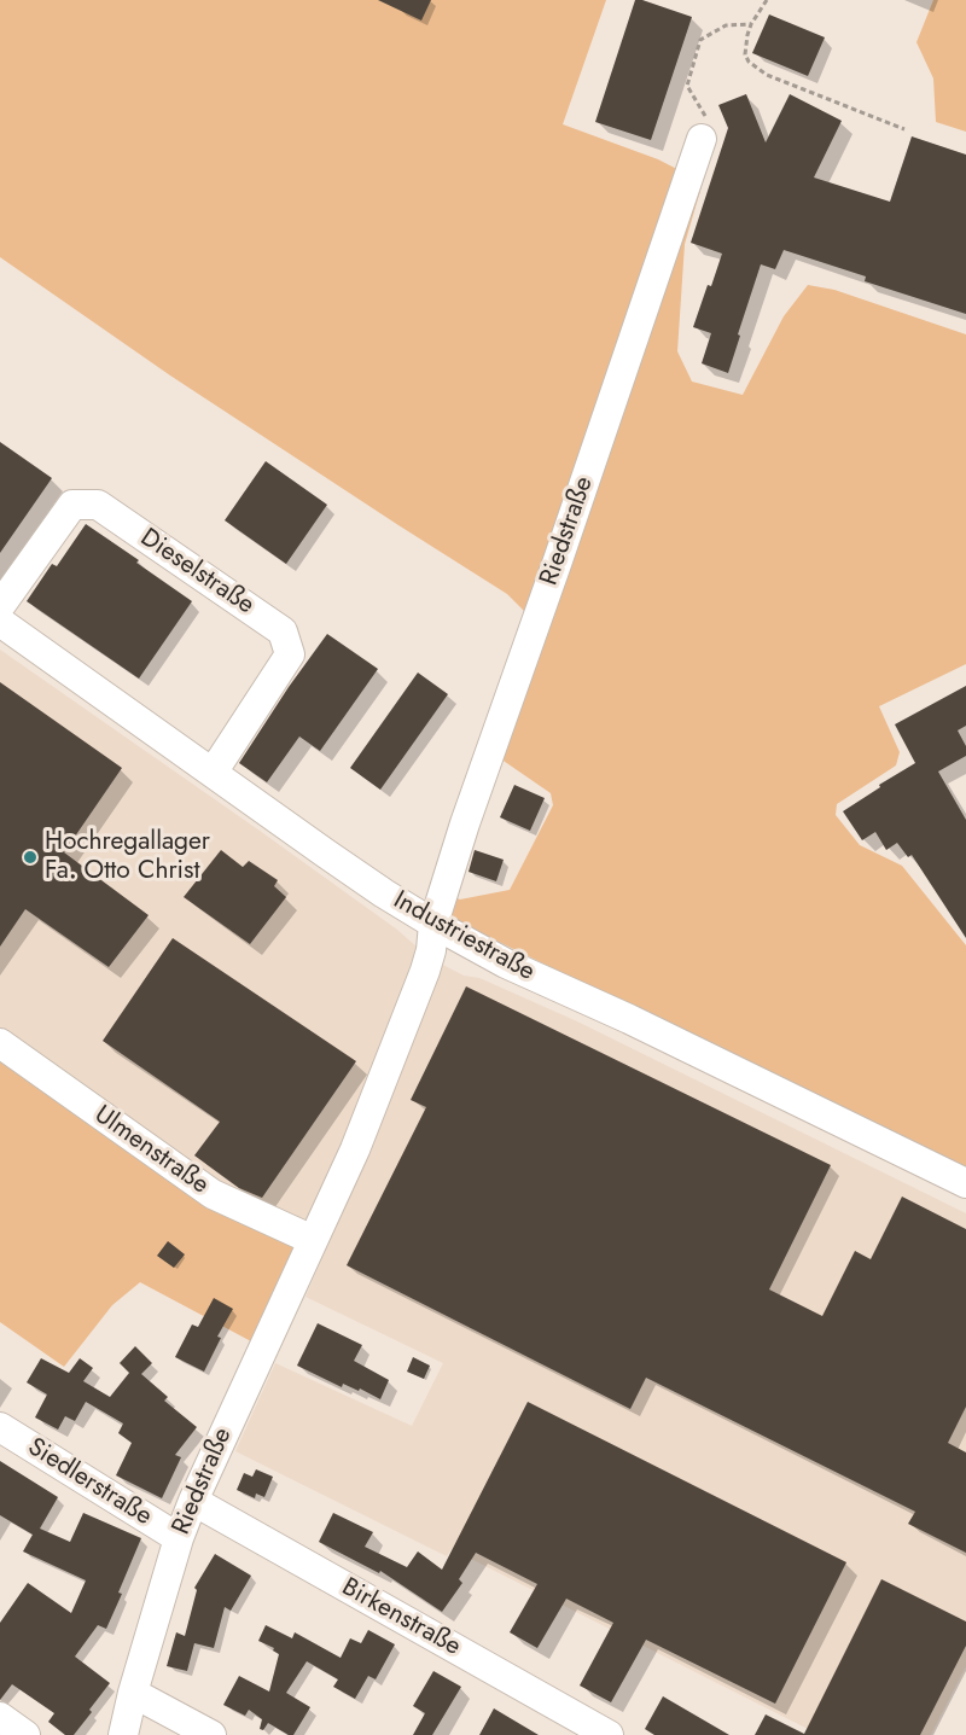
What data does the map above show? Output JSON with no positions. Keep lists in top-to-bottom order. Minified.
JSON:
{"streets":{"street":["Riedstraße","Dieselstraße","Industriestraße","Ulmenstraße","Siedlerstraße","Birkenstraße"]},"crossings":[["Riedstraße","Industriestraße"],["Riedstraße","Ulmenstraße"],["Riedstraße","Siedlerstraße"],["Riedstraße","Birkenstraße"],["Dieselstraße","Industriestraße"]],"places":["Hochregallager Fa. Otto Christ"]}
